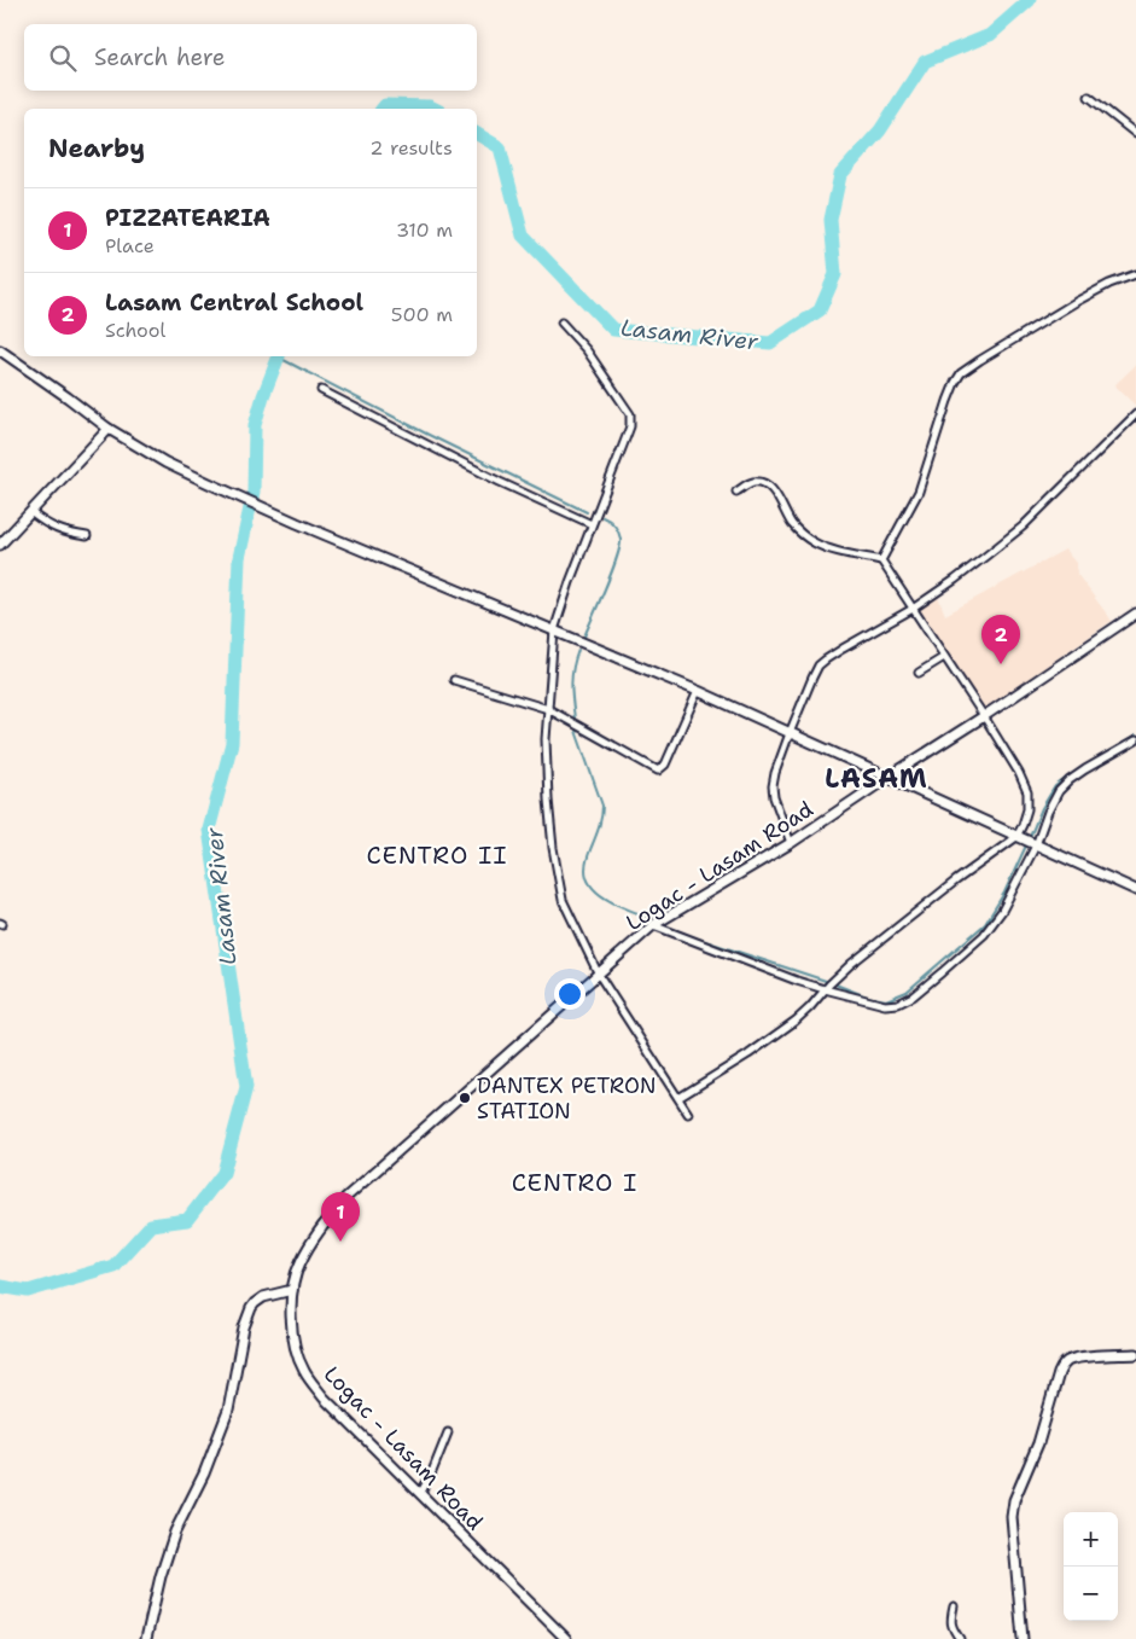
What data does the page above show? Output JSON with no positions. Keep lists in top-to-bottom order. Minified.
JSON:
{"streets":{"main road":["Logac - Lasam Road"]},"districts":["LASAM","CENTRO II","CENTRO I"],"water":["Lasam River"],"places":["DANTEX PETRON STATION"],"page":{"search":"Search here","heading":["Nearby","2 results"],"list":[{"mark":"1","name":"PIZZATEARIA","note":"Place","value":"310 m"},{"mark":"2","name":"Lasam Central School","note":"School","value":"500 m"}],"pins":["2","1"],"map_buttons":["+","−"]}}
